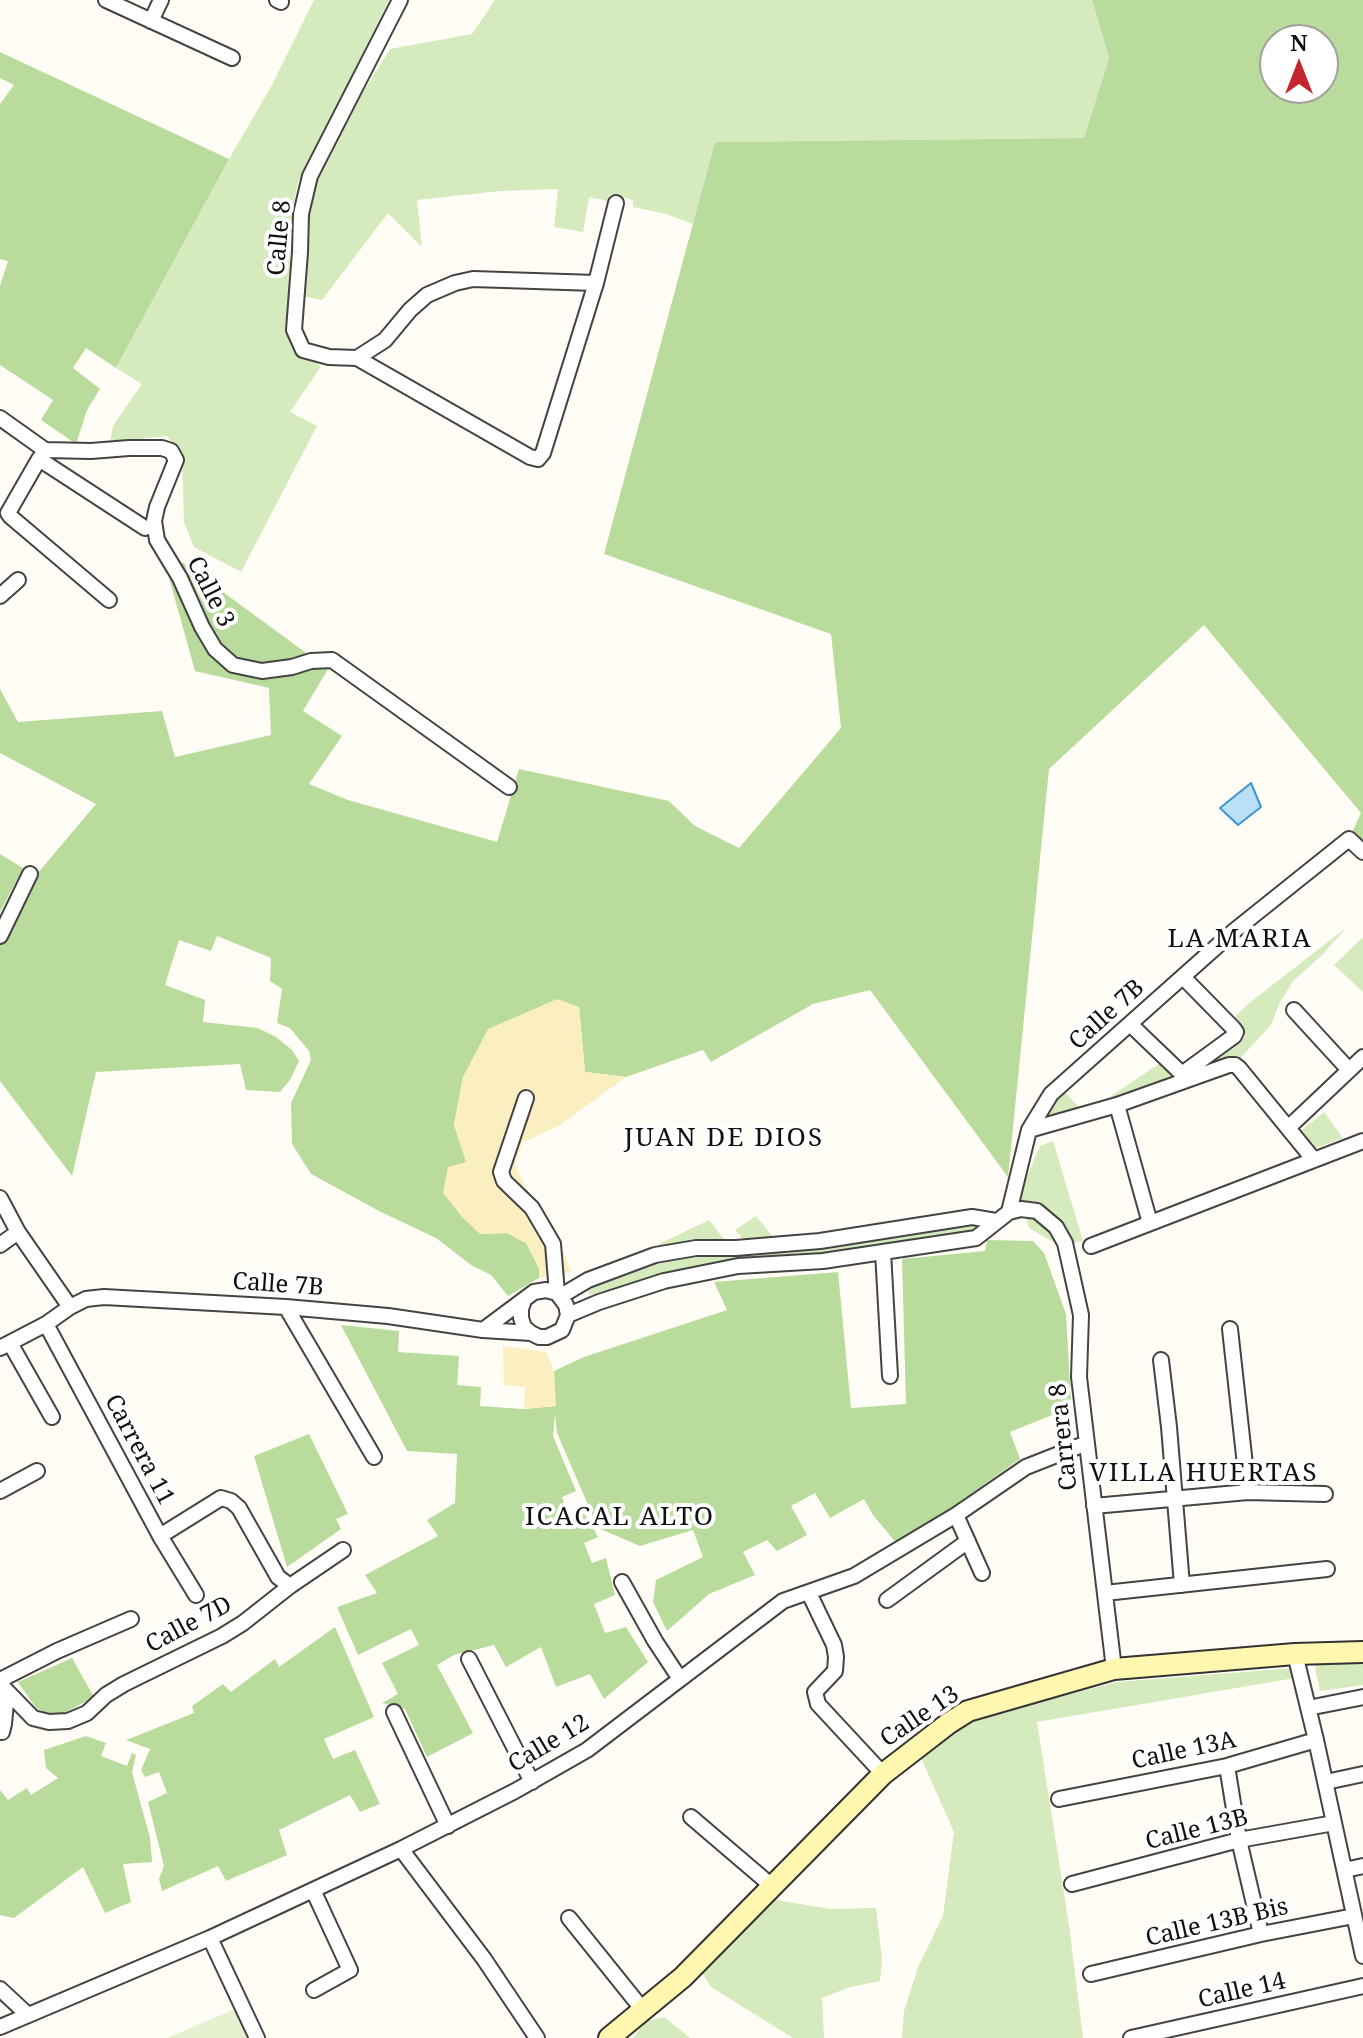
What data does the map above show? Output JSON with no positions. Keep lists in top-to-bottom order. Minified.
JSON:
{"streets":{"main road":["Calle 13"],"street":["Calle 8","Calle 3","Calle 7B","Carrera 8","Carrera 11","Calle 7D","Calle 12","Calle 13A","Calle 13B","Calle 13B Bis","Calle 14"]},"crossings":[["Calle 7B","Carrera 8"],["Carrera 8","Calle 13"],["Carrera 8","Calle 12"]],"districts":["LA MARIA","JUAN DE DIOS","VILLA HUERTAS","ICACAL ALTO"],"north":"top"}
